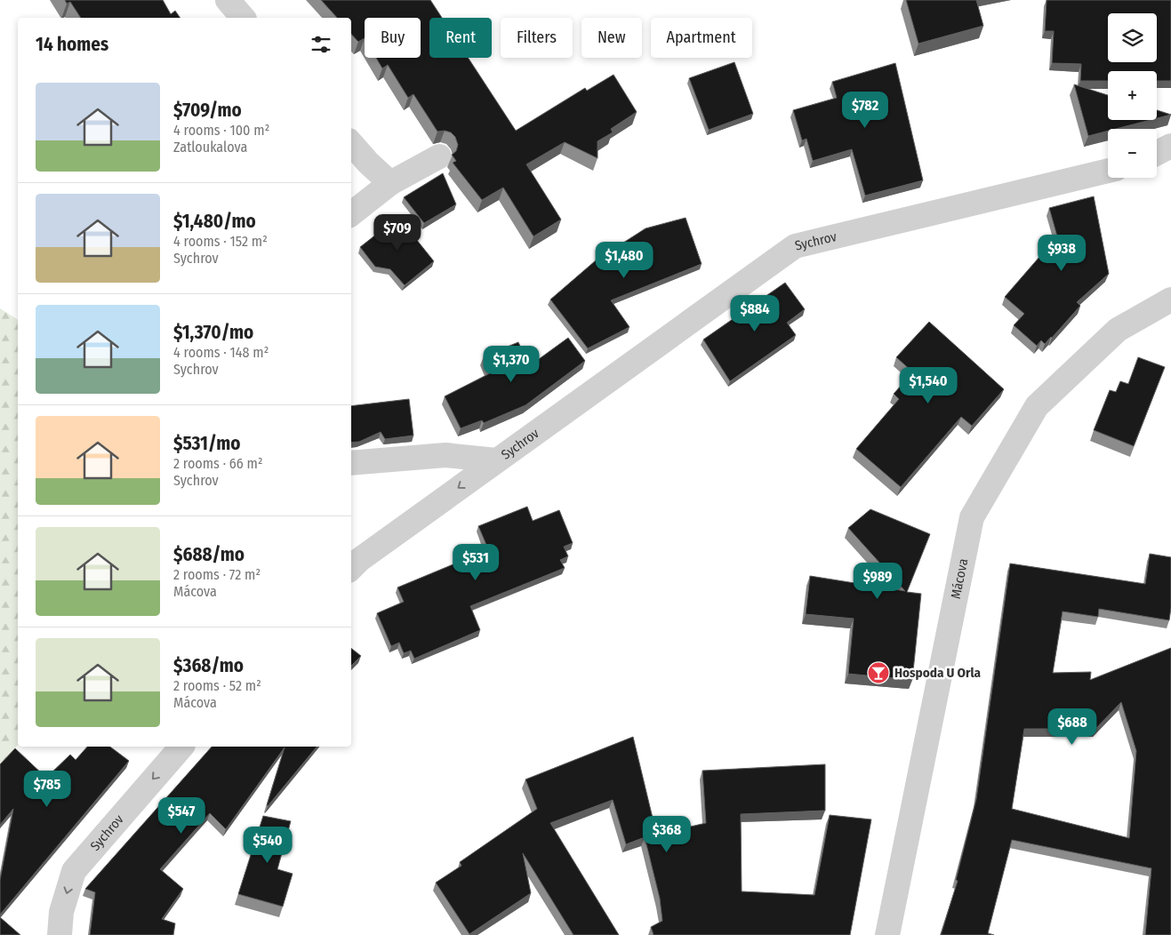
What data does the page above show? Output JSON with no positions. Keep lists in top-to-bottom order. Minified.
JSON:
{"streets":{"street":["Sychrov","Mácova"]},"places":{"bar":["Hospoda U Orla"]},"page":{"map_buttons":["+","−"],"chip":["Buy","Rent","Filters","New","Apartment"],"heading":"14 homes","list":[{"name":"$709/mo","note":"4 rooms · 100 m² · Zatloukalova"},{"name":"$1,480/mo","note":"4 rooms · 152 m² · Sychrov"},{"name":"$1,370/mo","note":"4 rooms · 148 m² · Sychrov"},{"name":"$531/mo","note":"2 rooms · 66 m² · Sychrov"},{"name":"$688/mo","note":"2 rooms · 72 m² · Mácova"},{"name":"$368/mo","note":"2 rooms · 52 m² · Mácova"}],"price":["$782","$709","$938","$1,480","$884","$1,370","$1,540","$531","$989","$688","$785","$547","$368","$540"]}}
